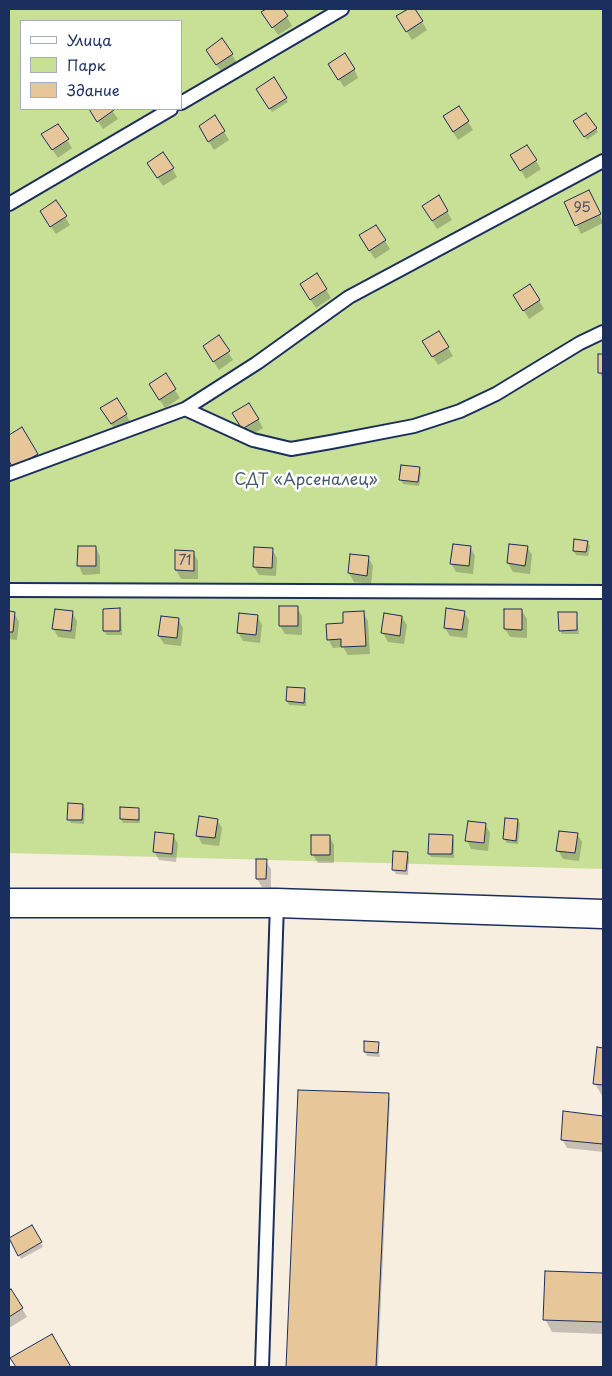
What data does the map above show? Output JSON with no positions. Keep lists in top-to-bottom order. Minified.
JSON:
{"parks":["СДТ «Арсеналец»"],"house_numbers":["95","71"],"legend":["Улица","Парк","Здание"]}
